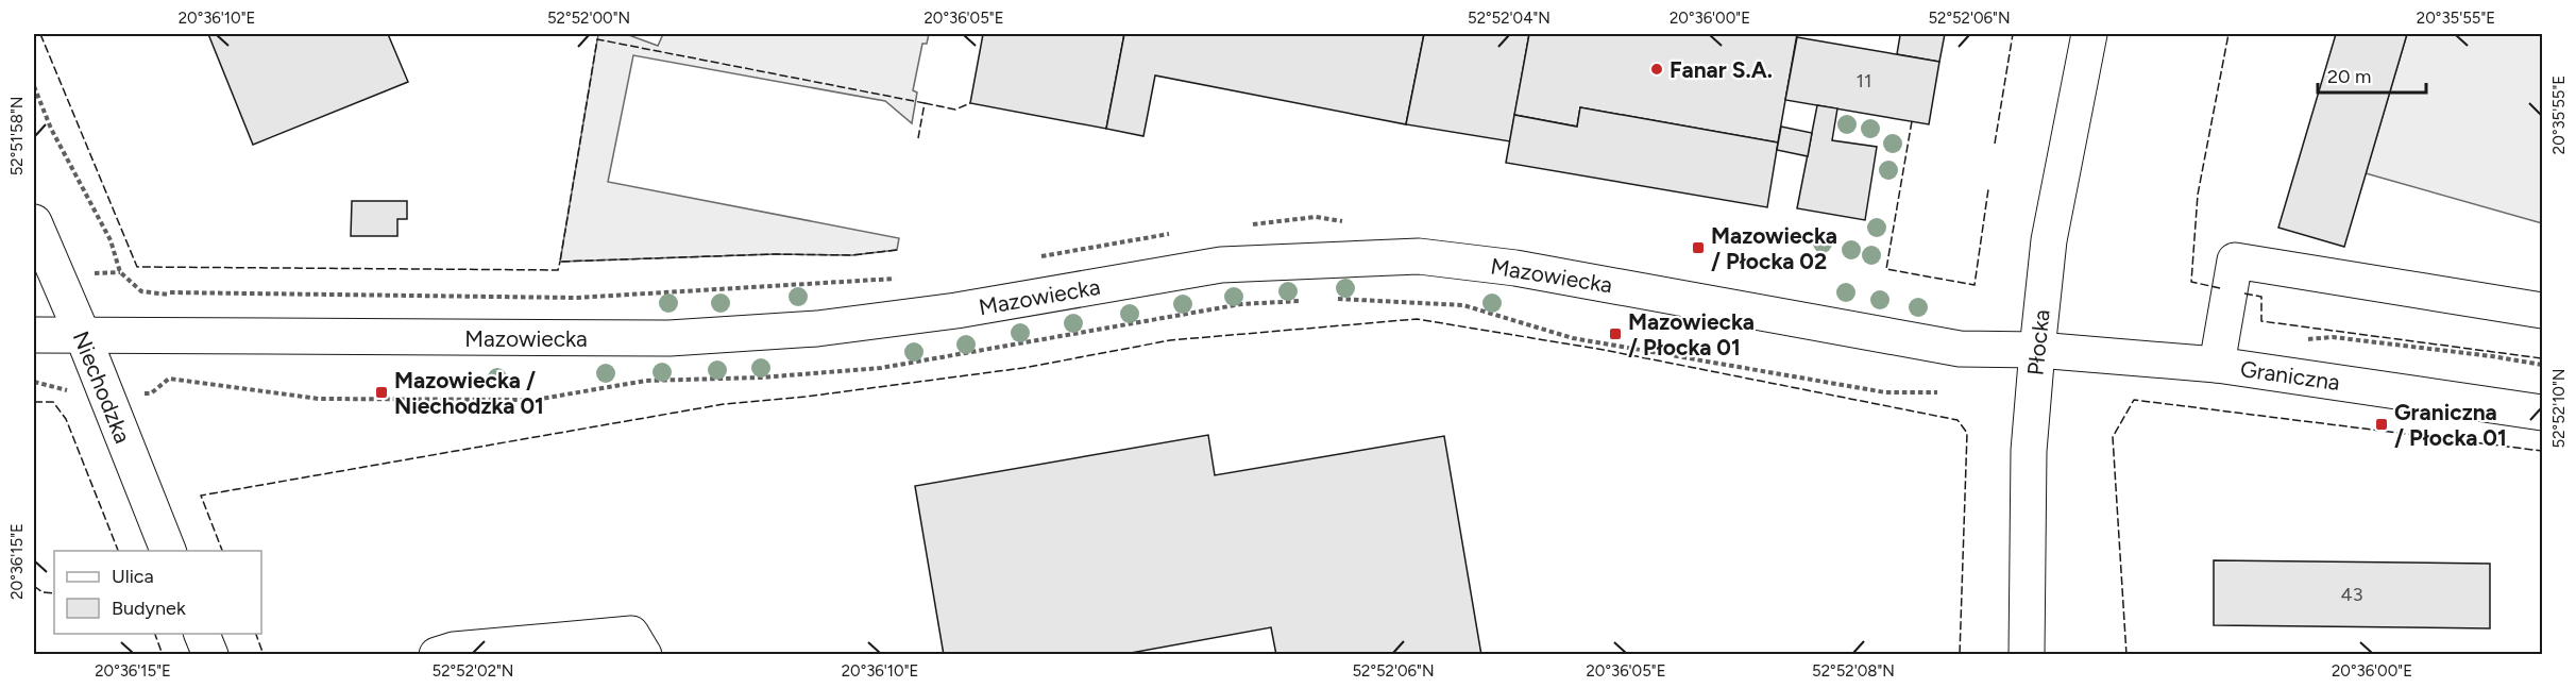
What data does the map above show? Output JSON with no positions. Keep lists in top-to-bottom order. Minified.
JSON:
{"streets":{"street":["Mazowiecka","Płocka","Graniczna","Niechodzka"]},"crossings":[["Mazowiecka","Płocka"],["Mazowiecka","Graniczna"],["Mazowiecka","Niechodzka"],["Płocka","Graniczna"]],"places":{"other":["Fanar S.A."],"transit":["Mazowiecka / Płocka 02","Mazowiecka / Płocka 01","Mazowiecka / Niechodzka 01","Graniczna / Płocka 01"]},"house_numbers":["11","43"],"legend":["Ulica","Budynek"],"scale_bar":"20 m","coordinates":["20°36'10\"E","52°52'00\"N","20°36'05\"E","52°52'04\"N","20°36'00\"E","52°52'06\"N","20°35'55\"E","52°51'58\"N","52°52'10\"N","20°36'15\"E","52°52'02\"N","52°52'08\"N"]}
